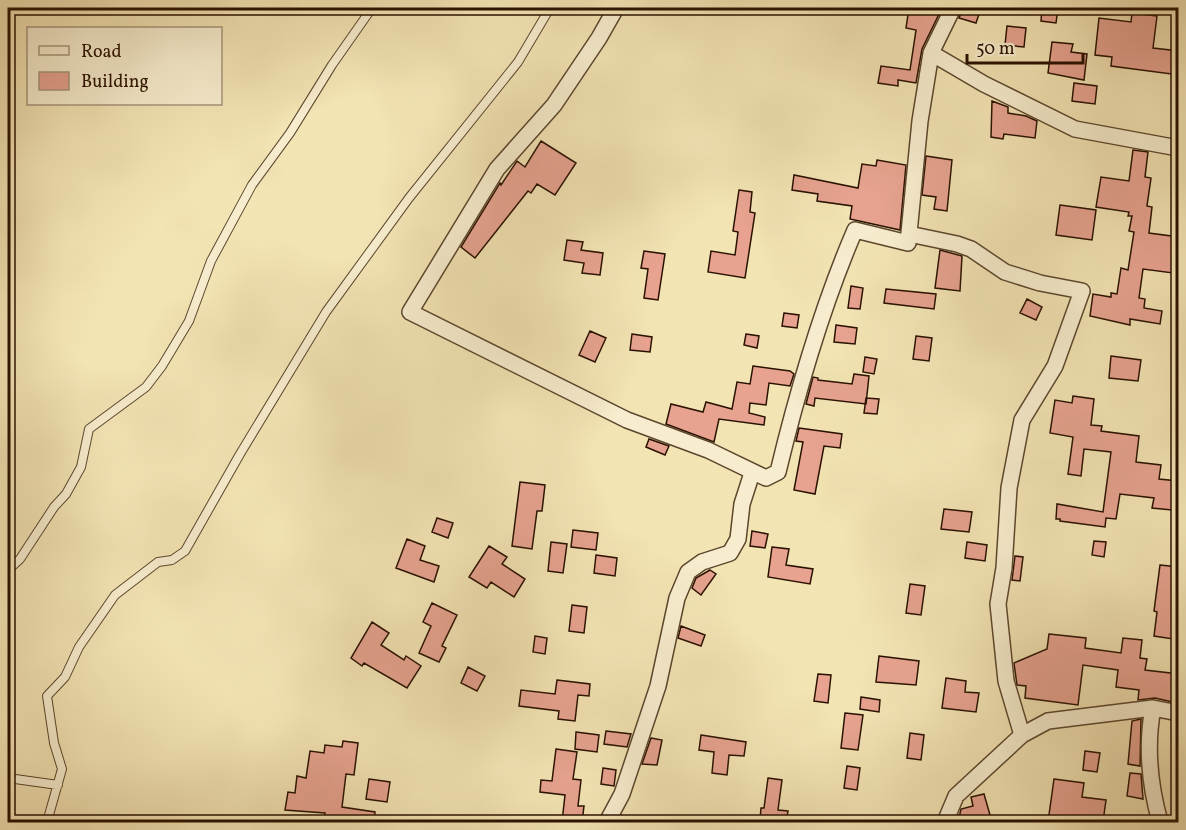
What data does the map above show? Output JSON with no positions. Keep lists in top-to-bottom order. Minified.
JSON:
{"legend":["Road","Building"],"scale_bar":"50 m"}
